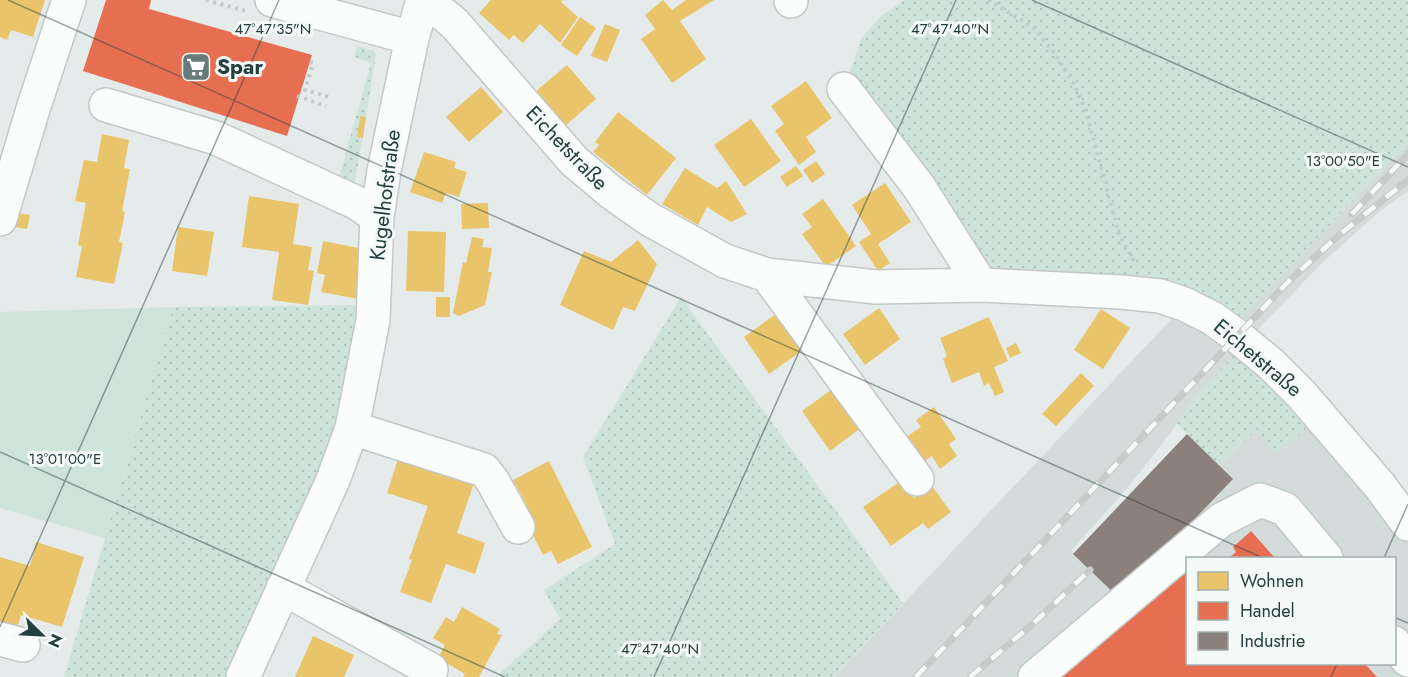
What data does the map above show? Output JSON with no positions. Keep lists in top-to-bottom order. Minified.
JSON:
{"streets":{"street":["Eichetstraße","Kugelhofstraße"]},"crossings":[["Eichetstraße","Kugelhofstraße"]],"places":{"supermarket":["Spar"]},"legend":["Wohnen","Handel","Industrie"],"north":"bottom right","coordinates":["47°47'35\"N","47°47'40\"N","13°00'50\"E","13°01'00\"E"]}
